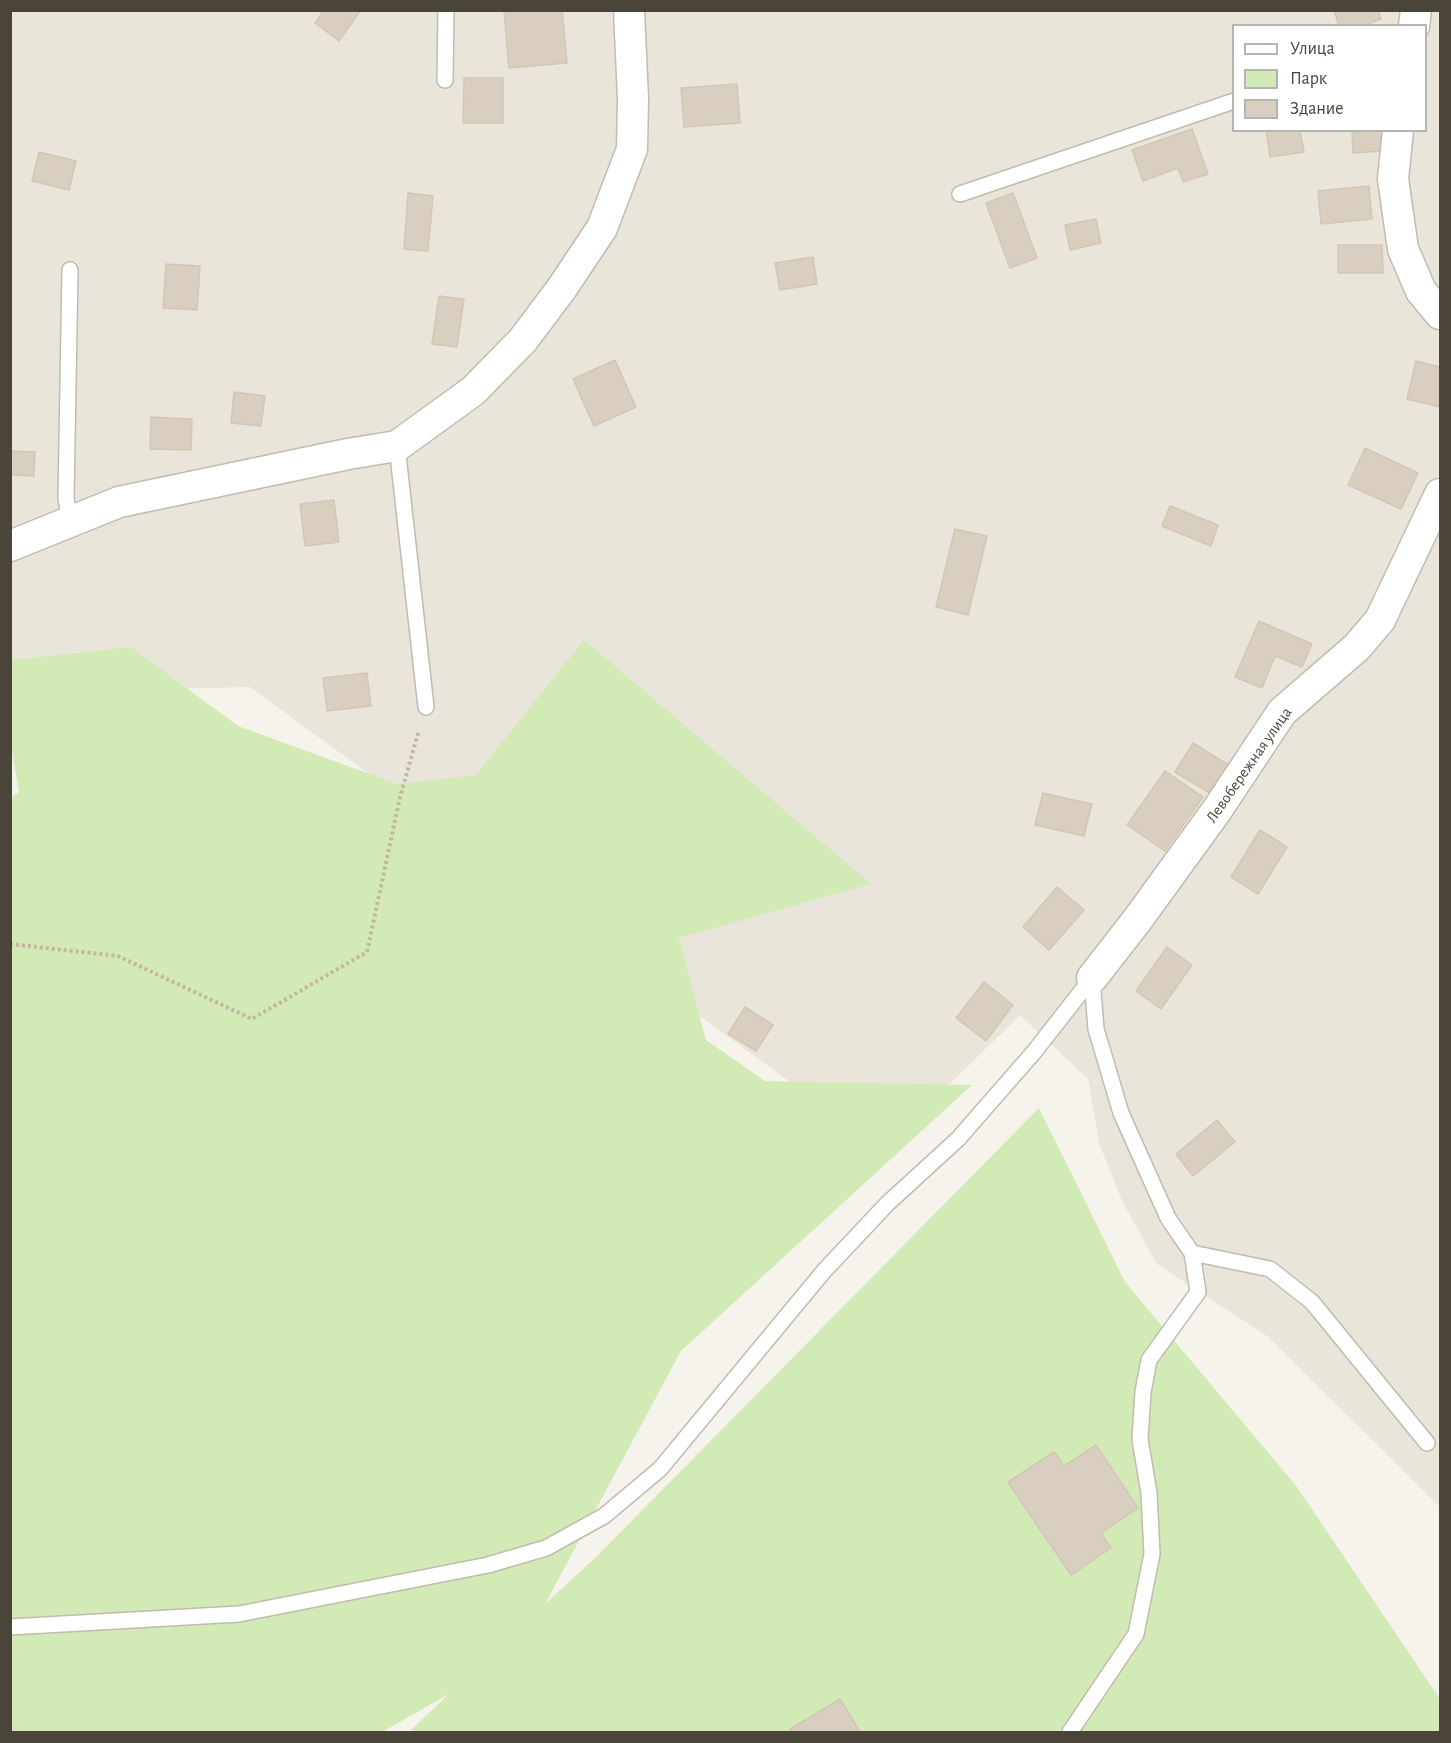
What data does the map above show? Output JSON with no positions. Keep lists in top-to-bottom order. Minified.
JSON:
{"streets":{"street":["Левобережная улица"]},"legend":["Улица","Парк","Здание"]}
